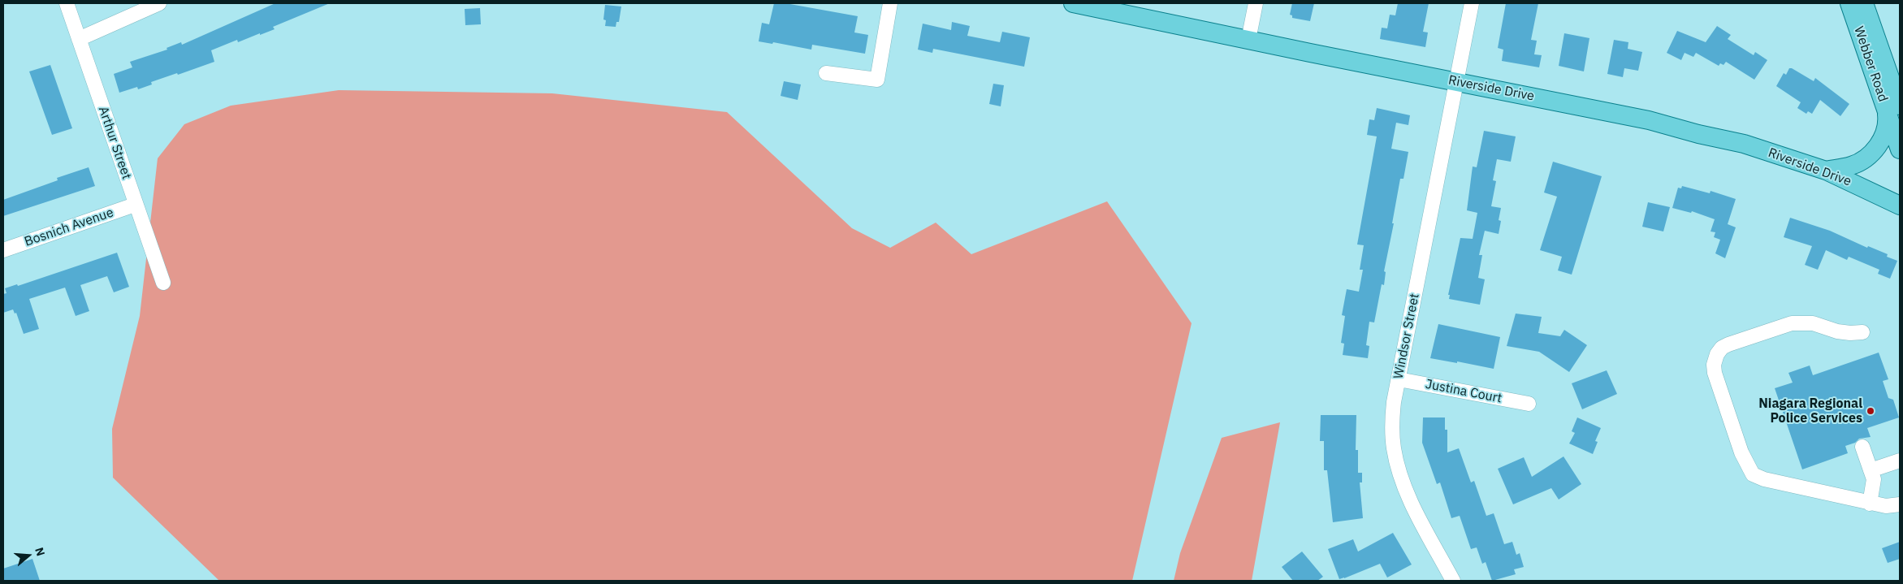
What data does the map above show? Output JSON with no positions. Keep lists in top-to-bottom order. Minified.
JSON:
{"streets":{"main road":["Webber Road","Riverside Drive"],"street":["Arthur Street","Bosnich Avenue","Windsor Street","Justina Court"]},"crossings":[["Riverside Drive","Windsor Street"],["Arthur Street","Bosnich Avenue"],["Windsor Street","Justina Court"]],"places":["Niagara Regional Police Services"],"north":"right"}
